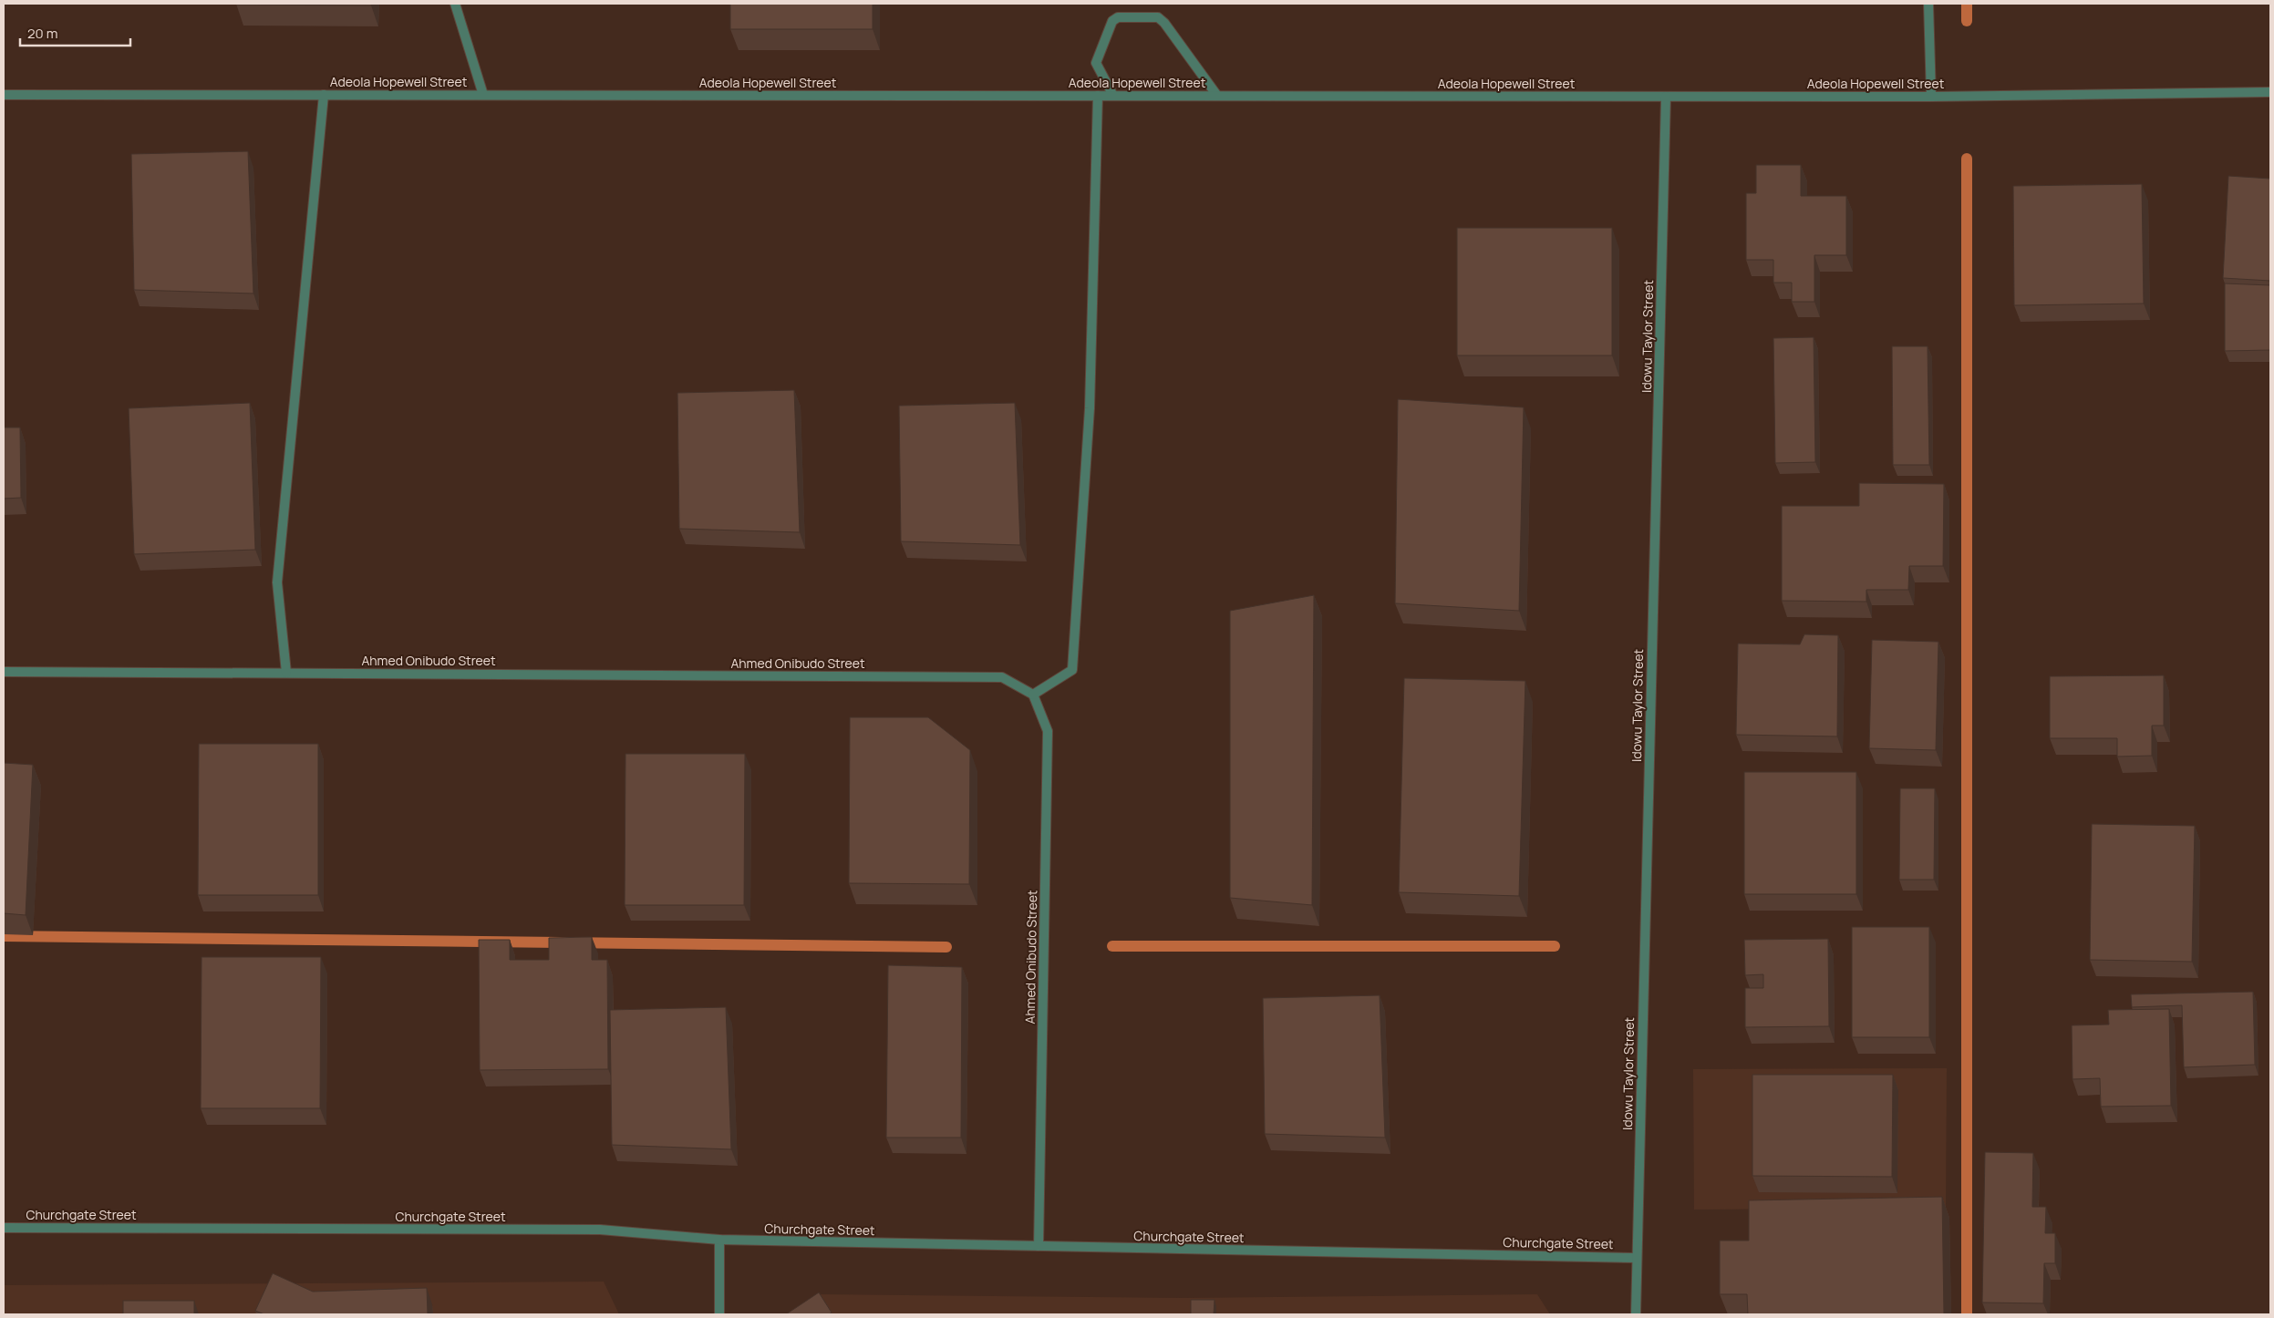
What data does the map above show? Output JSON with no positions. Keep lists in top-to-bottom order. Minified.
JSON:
{"streets":{"street":["Adeola Hopewell Street","Idowu Taylor Street","Ahmed Onibudo Street","Churchgate Street"]},"crossings":[["Adeola Hopewell Street","Idowu Taylor Street"],["Idowu Taylor Street","Churchgate Street"],["Ahmed Onibudo Street","Churchgate Street"]],"scale_bar":"20 m"}
